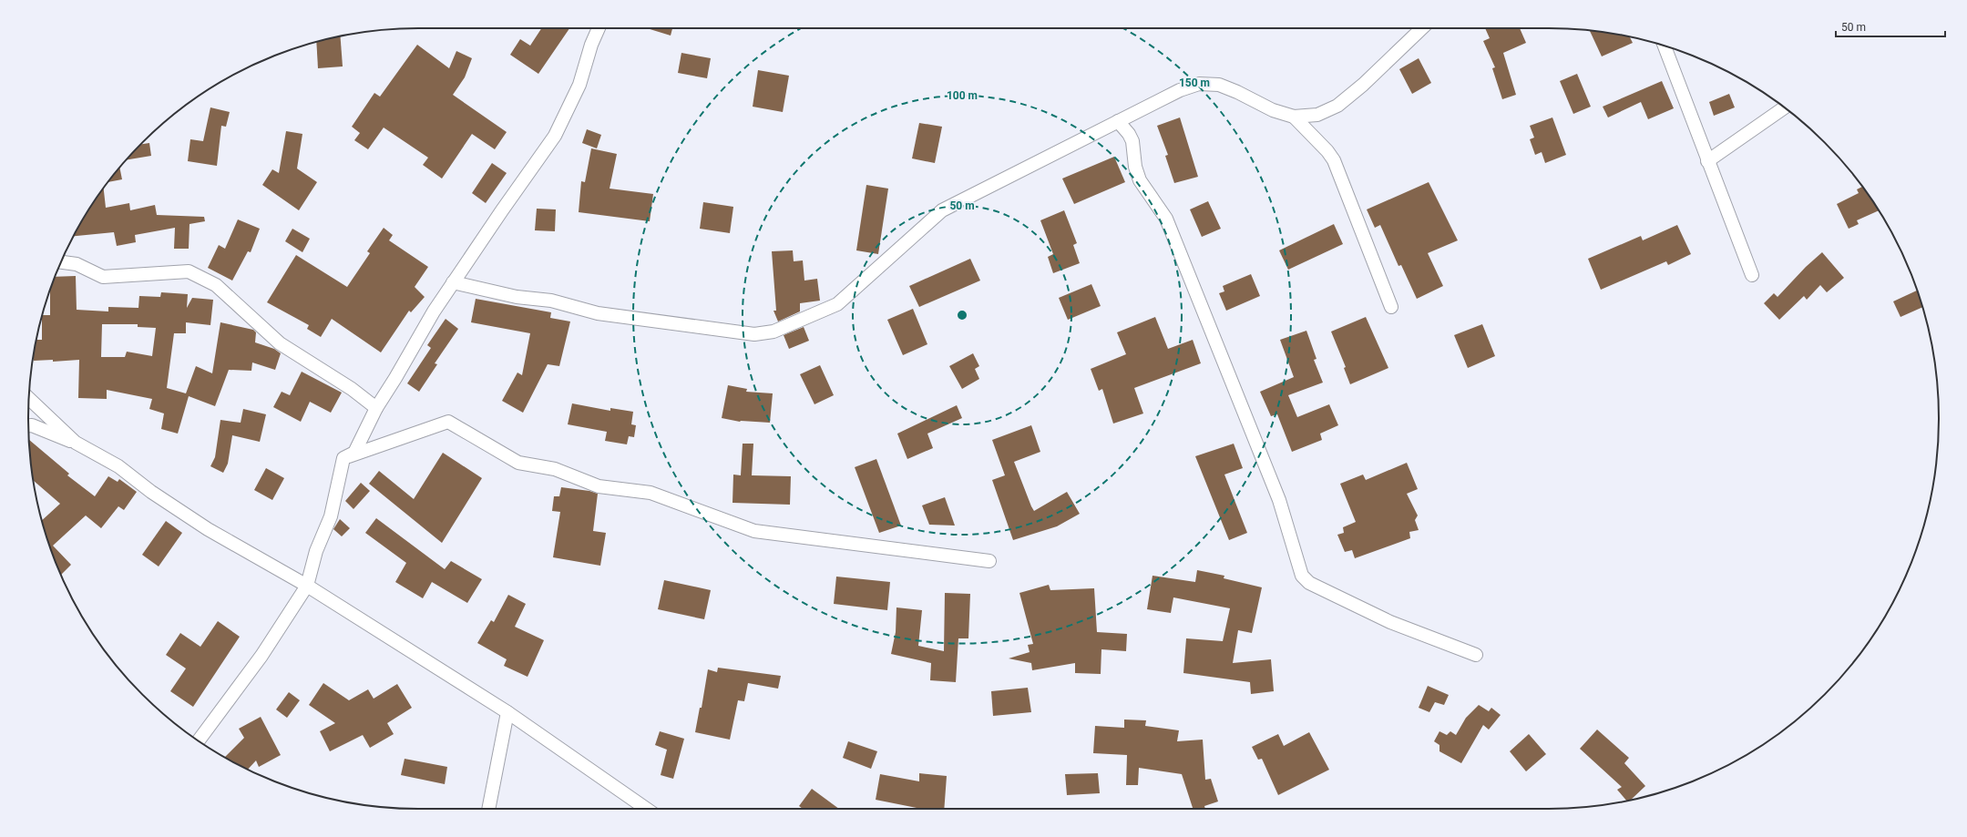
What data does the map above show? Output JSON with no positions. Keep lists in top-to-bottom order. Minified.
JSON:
{"scale_bar":"50 m","rings":["150 m","100 m","50 m"]}
